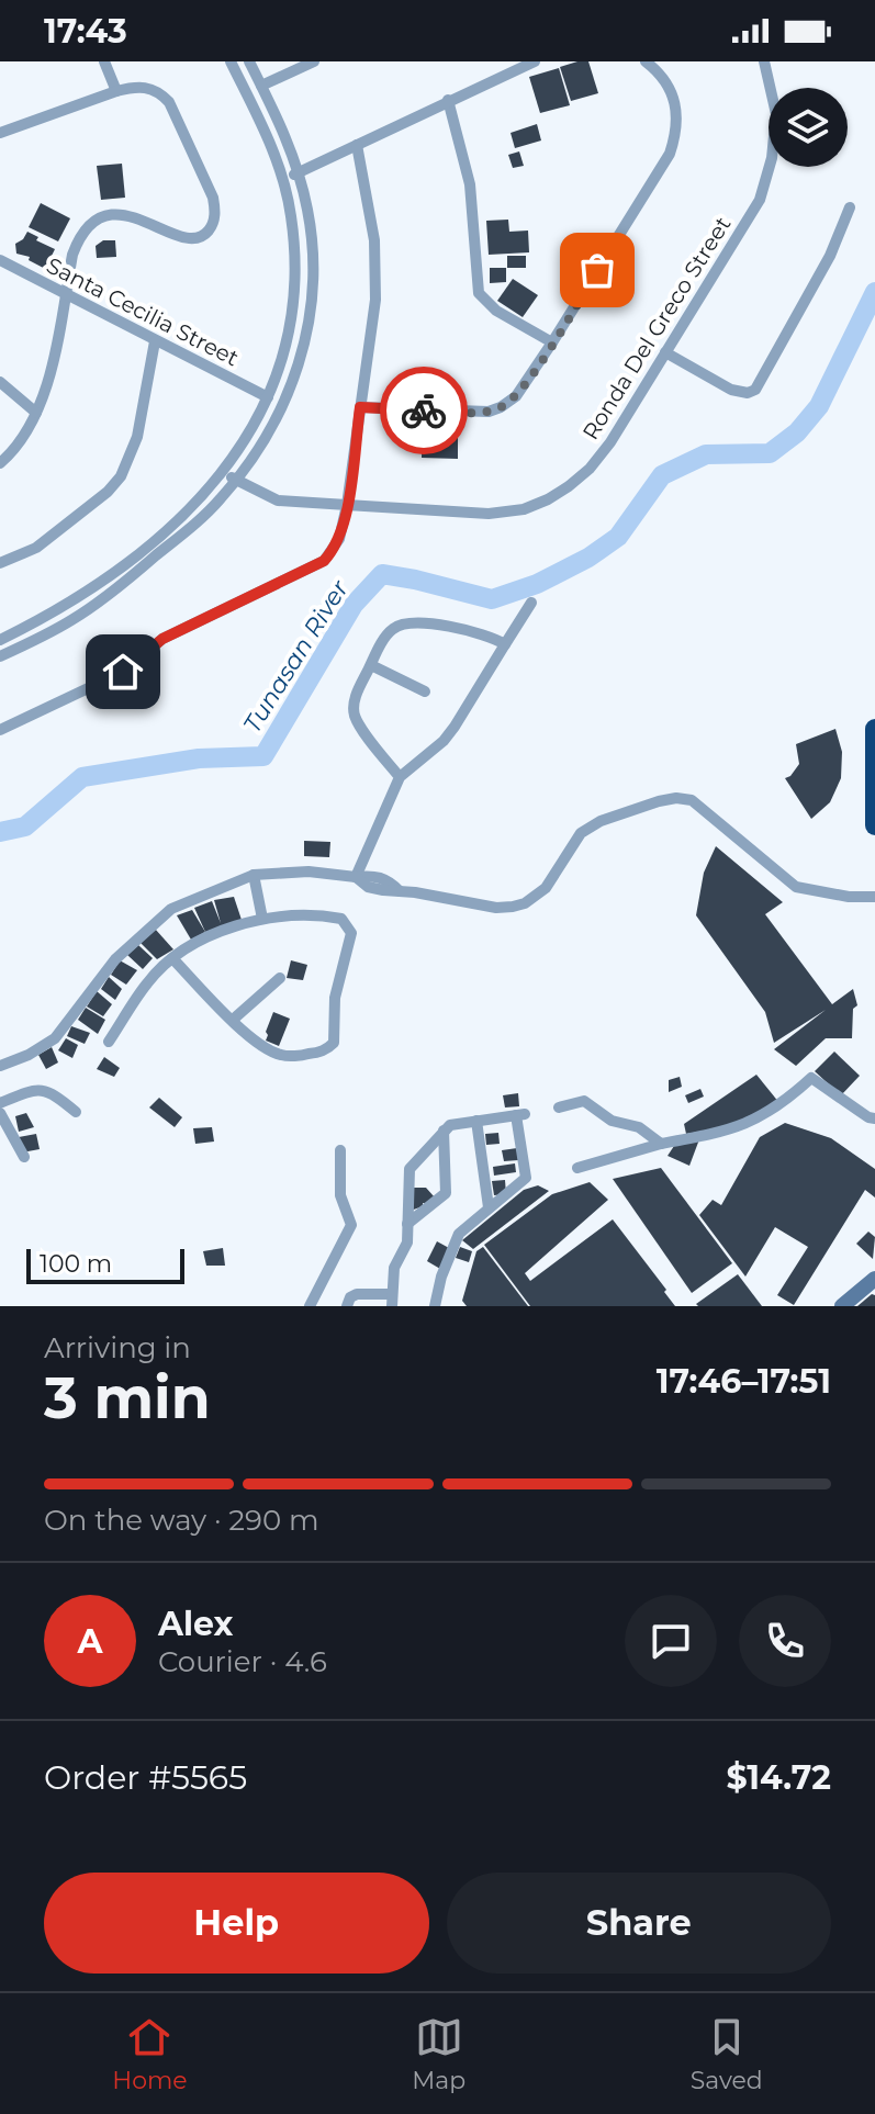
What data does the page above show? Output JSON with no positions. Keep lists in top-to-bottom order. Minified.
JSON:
{"streets":{"street":["Santa Cecilia Street","Ronda Del Greco Street"]},"water":["Tunasan River"],"scale_bar":"100 m","page":{"status":"17:43","scale":"100 m","heading":["3 min","Arriving in","17:46–17:51"],"panel":["Alex","Courier · 4.6","Order #5565","$14.72"],"bar":"On the way · 290 m","round":"A","buttons":["Help","Share"],"tabs":["Home","Map","Saved"]}}
